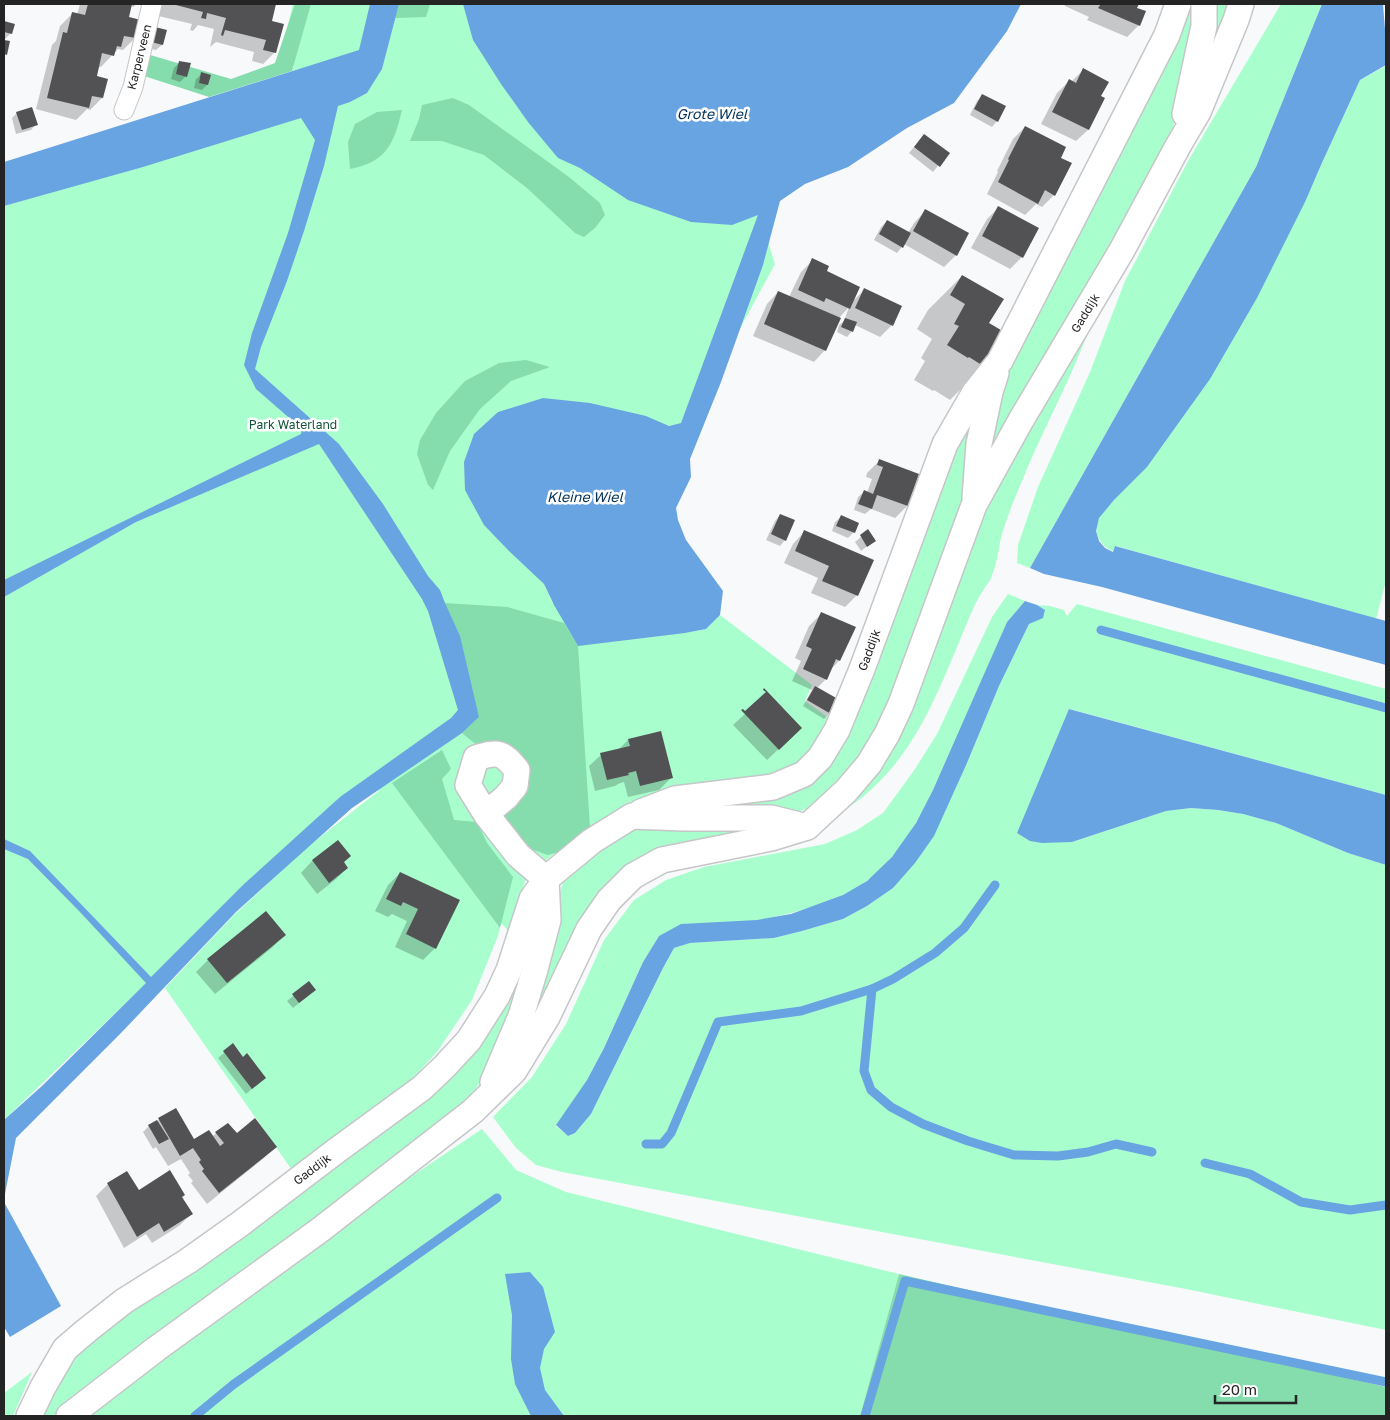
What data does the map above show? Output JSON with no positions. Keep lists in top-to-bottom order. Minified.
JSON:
{"streets":{"street":["Karperveen","Gaddijk"]},"water":["Grote Wiel","Kleine Wiel"],"parks":["Park Waterland"],"scale_bar":"20 m"}
